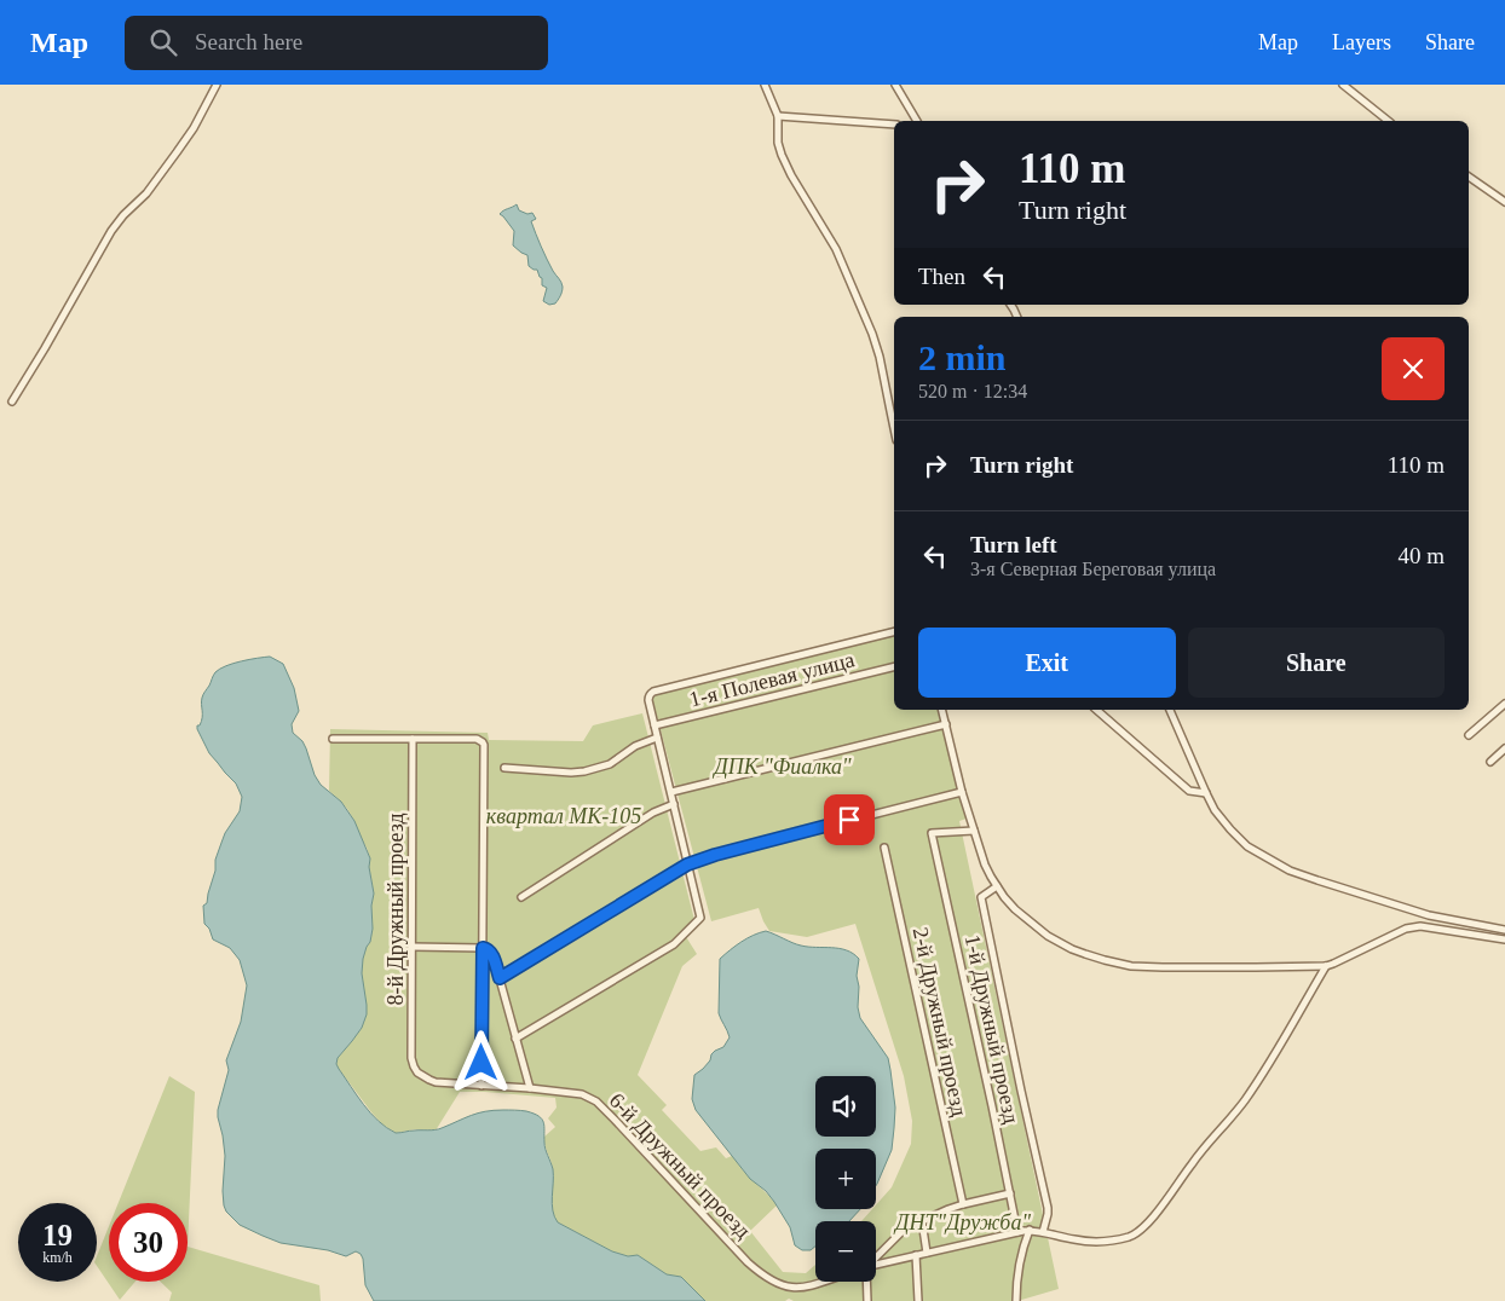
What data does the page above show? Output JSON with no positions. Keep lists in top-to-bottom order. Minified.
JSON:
{"streets":{"street":["1-я Полевая улица","8-й Дружный проезд","2-й Дружный проезд","1-й Дружный проезд","6-й Дружный проезд"]},"crossings":[["8-й Дружный проезд","6-й Дружный проезд"]],"parks":["ДПК \"Фиалка\"","квартал МК-105","ДНТ\"Дружба\""],"page":{"header":"Map","search":"Search here","nav":["Map","Layers","Share"],"turn":["110 m","Turn right"],"then":"Then","heading":["2 min","520 m · 12:34"],"list":[{"name":"Turn right","value":"110 m"},{"name":"Turn left","note":"3-я Северная Береговая улица","value":"40 m"}],"buttons":["Exit","Share"],"map_buttons":["+","−"],"speed":"19 km/h","limit":"30"}}
